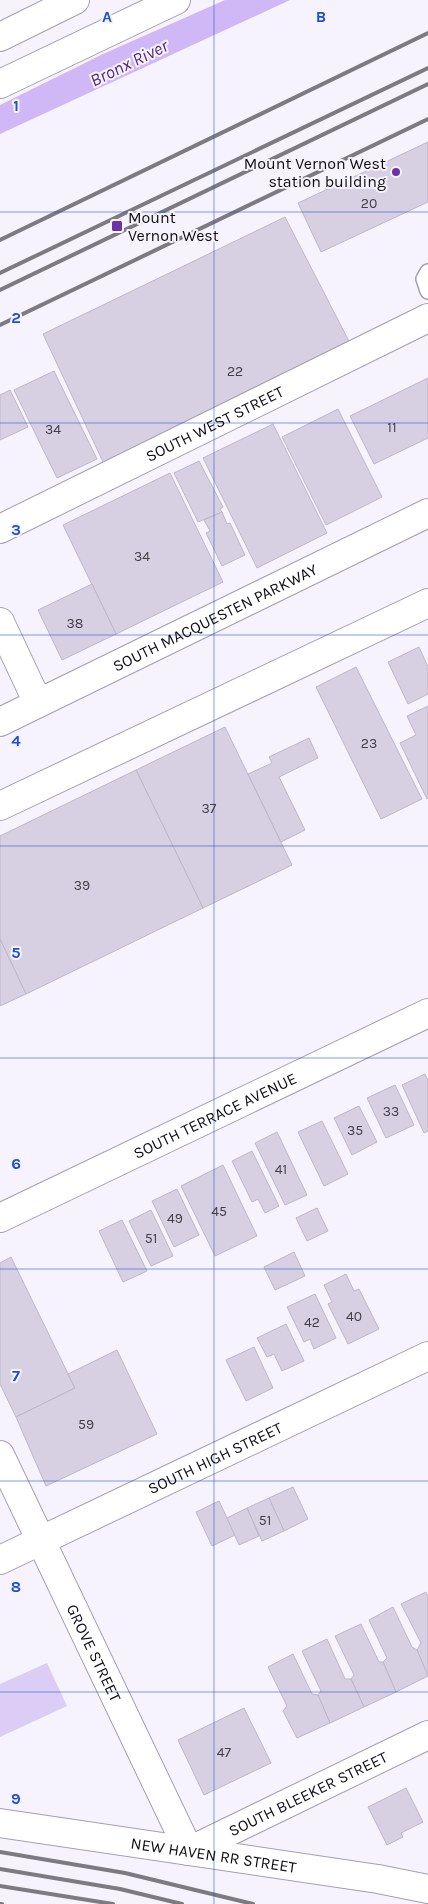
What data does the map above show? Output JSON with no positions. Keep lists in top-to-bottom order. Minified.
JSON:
{"streets":{"main road":["SOUTH WEST STREET","SOUTH MACQUESTEN PARKWAY","SOUTH TERRACE AVENUE","SOUTH HIGH STREET","GROVE STREET","SOUTH BLEEKER STREET","NEW HAVEN RR STREET"]},"crossings":[["SOUTH HIGH STREET","GROVE STREET"],["GROVE STREET","SOUTH BLEEKER STREET"],["GROVE STREET","NEW HAVEN RR STREET"],["SOUTH BLEEKER STREET","NEW HAVEN RR STREET"]],"water":["Bronx River"],"places":{"other":["Mount Vernon West station building"],"transit":["Mount Vernon West"]},"house_numbers":["20","22","11","34","34","38","23","37","39","33","35","41","45","49","51","40","42","59","51","47"],"grid":{"columns":["A","B"],"rows":["1","2","3","4","5","6","7","8","9"]}}
